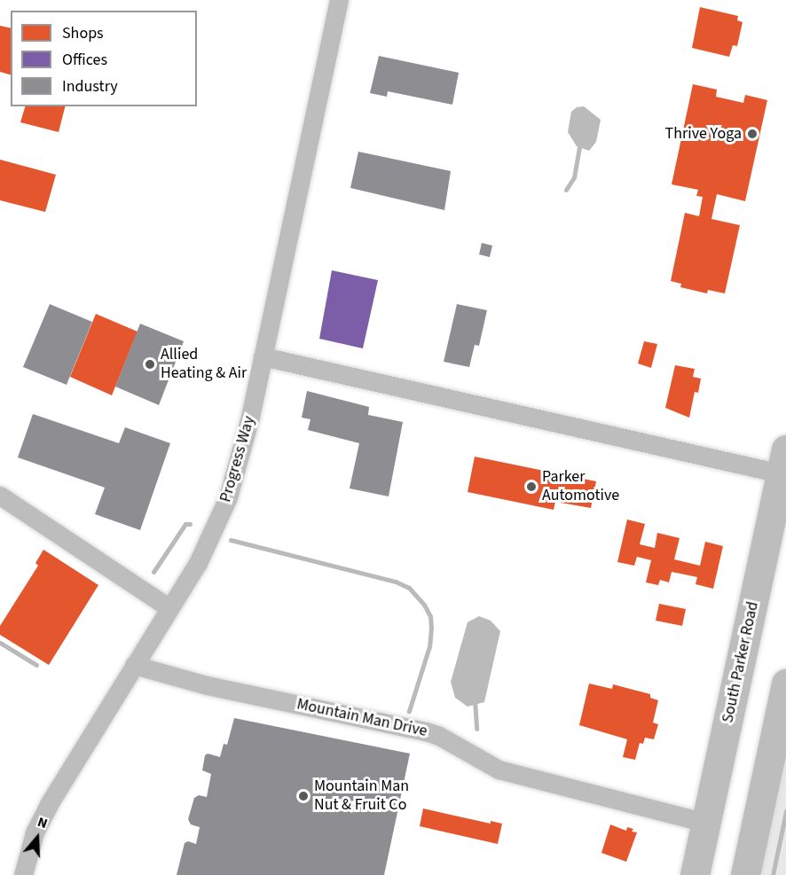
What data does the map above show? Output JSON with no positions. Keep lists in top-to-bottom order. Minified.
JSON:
{"streets":{"highway":["South Parker Road"],"street":["Progress Way","Mountain Man Drive"]},"crossings":[["Progress Way","Mountain Man Drive"],["South Parker Road","Mountain Man Drive"]],"places":["Thrive Yoga","Allied Heating & Air","Parker Automotive","Mountain Man Nut & Fruit Co"],"legend":["Shops","Offices","Industry"],"north":"top"}
